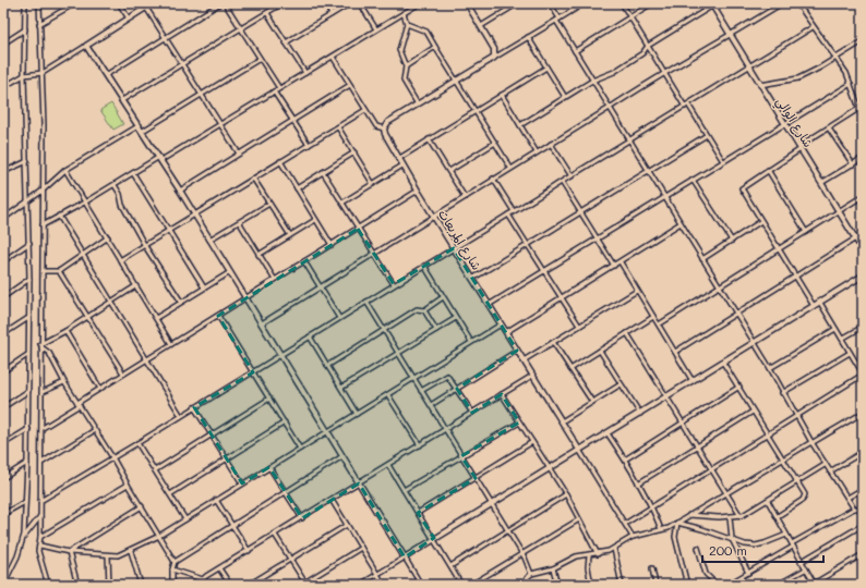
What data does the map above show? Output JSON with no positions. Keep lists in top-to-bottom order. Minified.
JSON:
{"streets":{"street":["شارع الوالي","شارع المربعات"]},"scale_bar":"200 m"}
